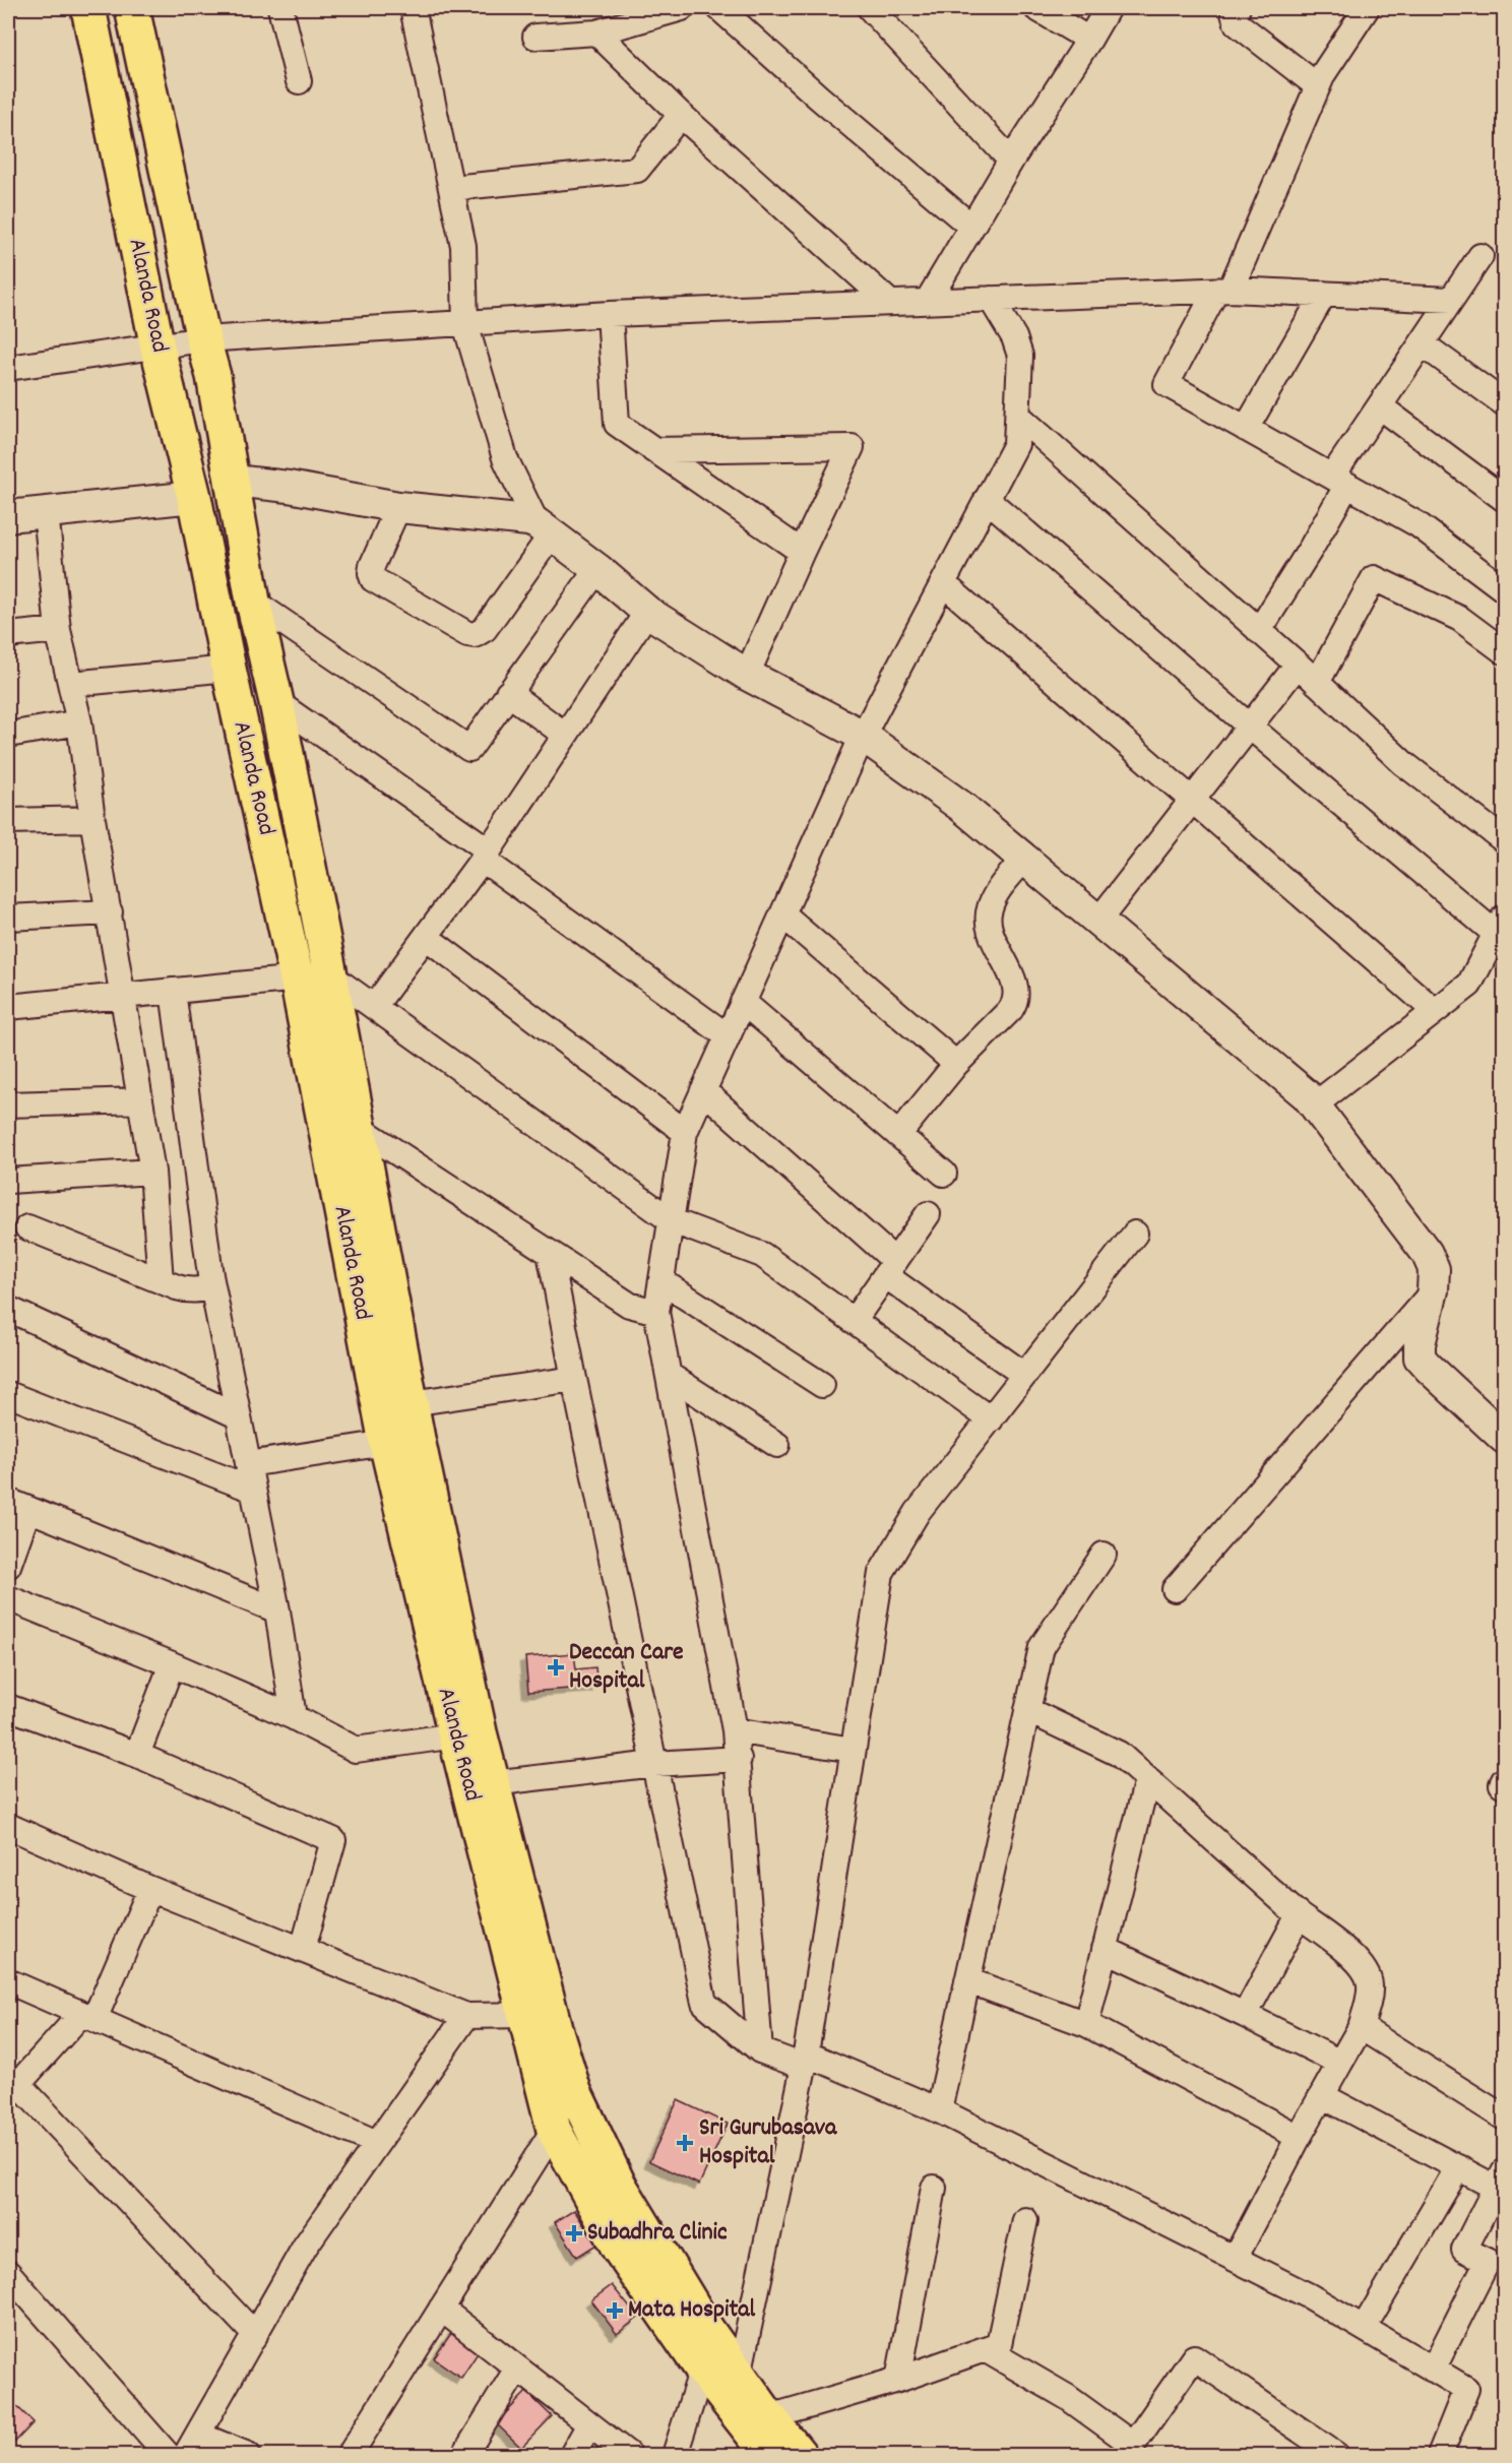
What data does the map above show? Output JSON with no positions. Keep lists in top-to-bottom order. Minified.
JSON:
{"streets":{"main road":["Alanda Road"]},"places":{"health":["Deccan Care Hospital","Sri Gurubasava Hospital","Subadhra Clinic","Mata Hospital"]}}
